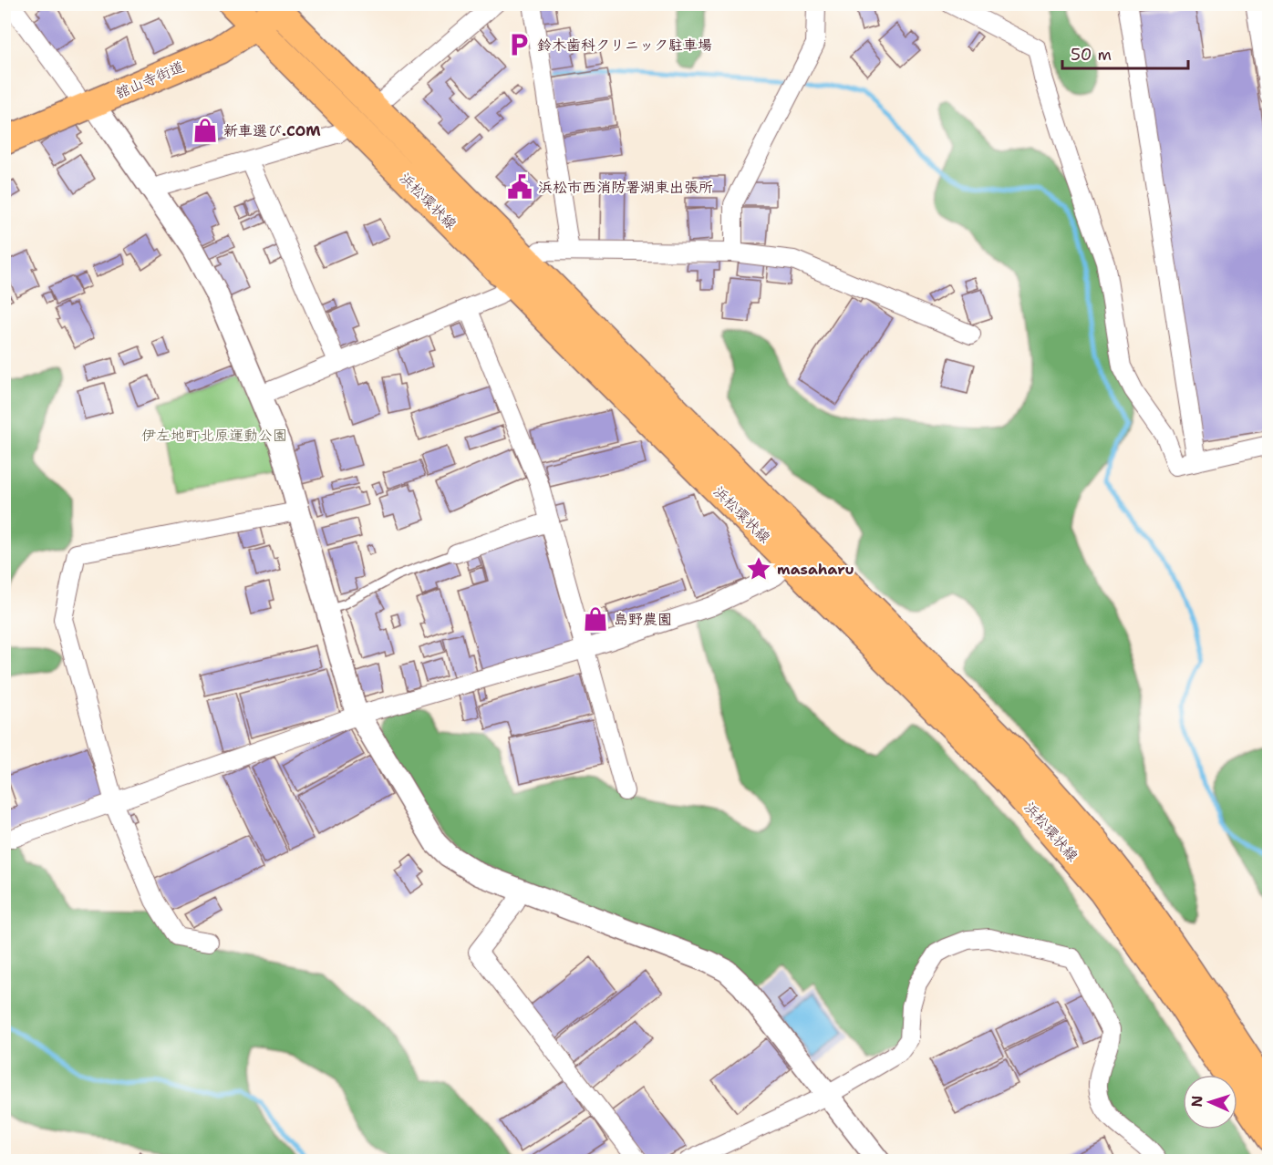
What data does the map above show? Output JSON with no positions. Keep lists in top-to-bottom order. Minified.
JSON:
{"streets":{"main road":["舘山寺街道","浜松環状線"]},"crossings":[["舘山寺街道","浜松環状線"]],"parks":["伊左地町北原運動公園"],"places":{"parking":["鈴木歯科クリニック駐車場"],"shop":["新車選び.COM","島野農園"],"public building":["浜松市西消防署湖東出張所"],"place":["masaharu"]},"scale_bar":"50 m","north":"left"}
